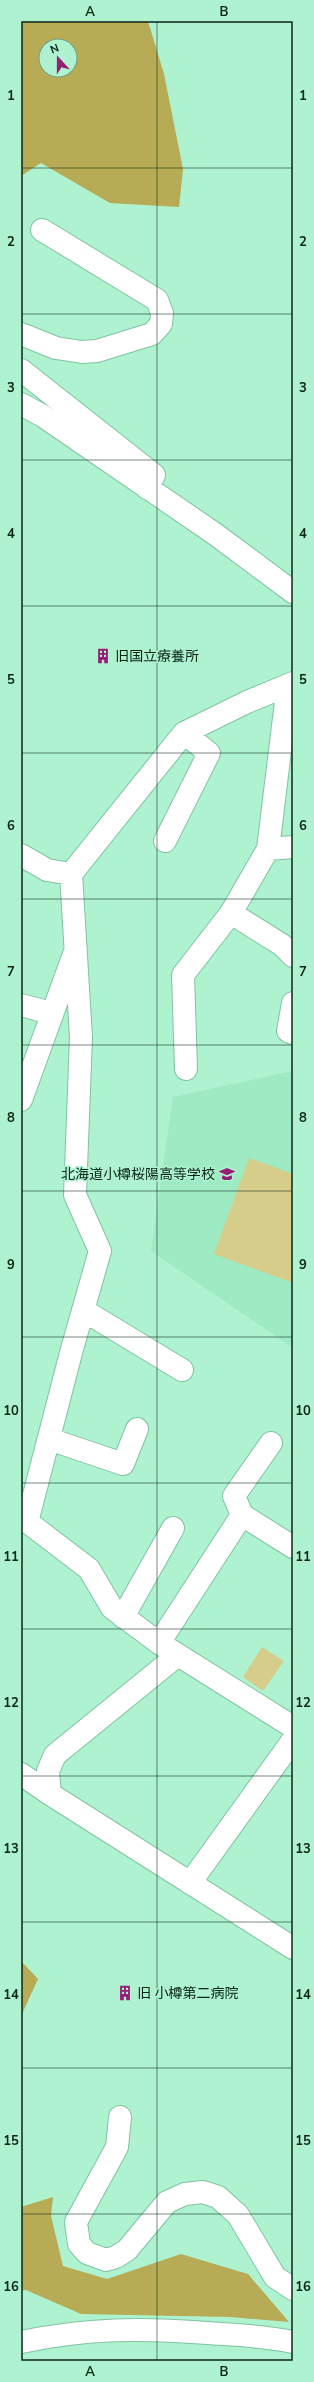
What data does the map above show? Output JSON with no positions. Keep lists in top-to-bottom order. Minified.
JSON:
{"places":{"building":["旧国立療養所","旧 小樽第二病院"],"school or university":["北海道小樽桜陽高等学校"]},"north":"top","grid":{"columns":["A","B"],"rows":["1","2","3","4","5","6","7","8","9","10","11","12","13","14","15","16"]}}
